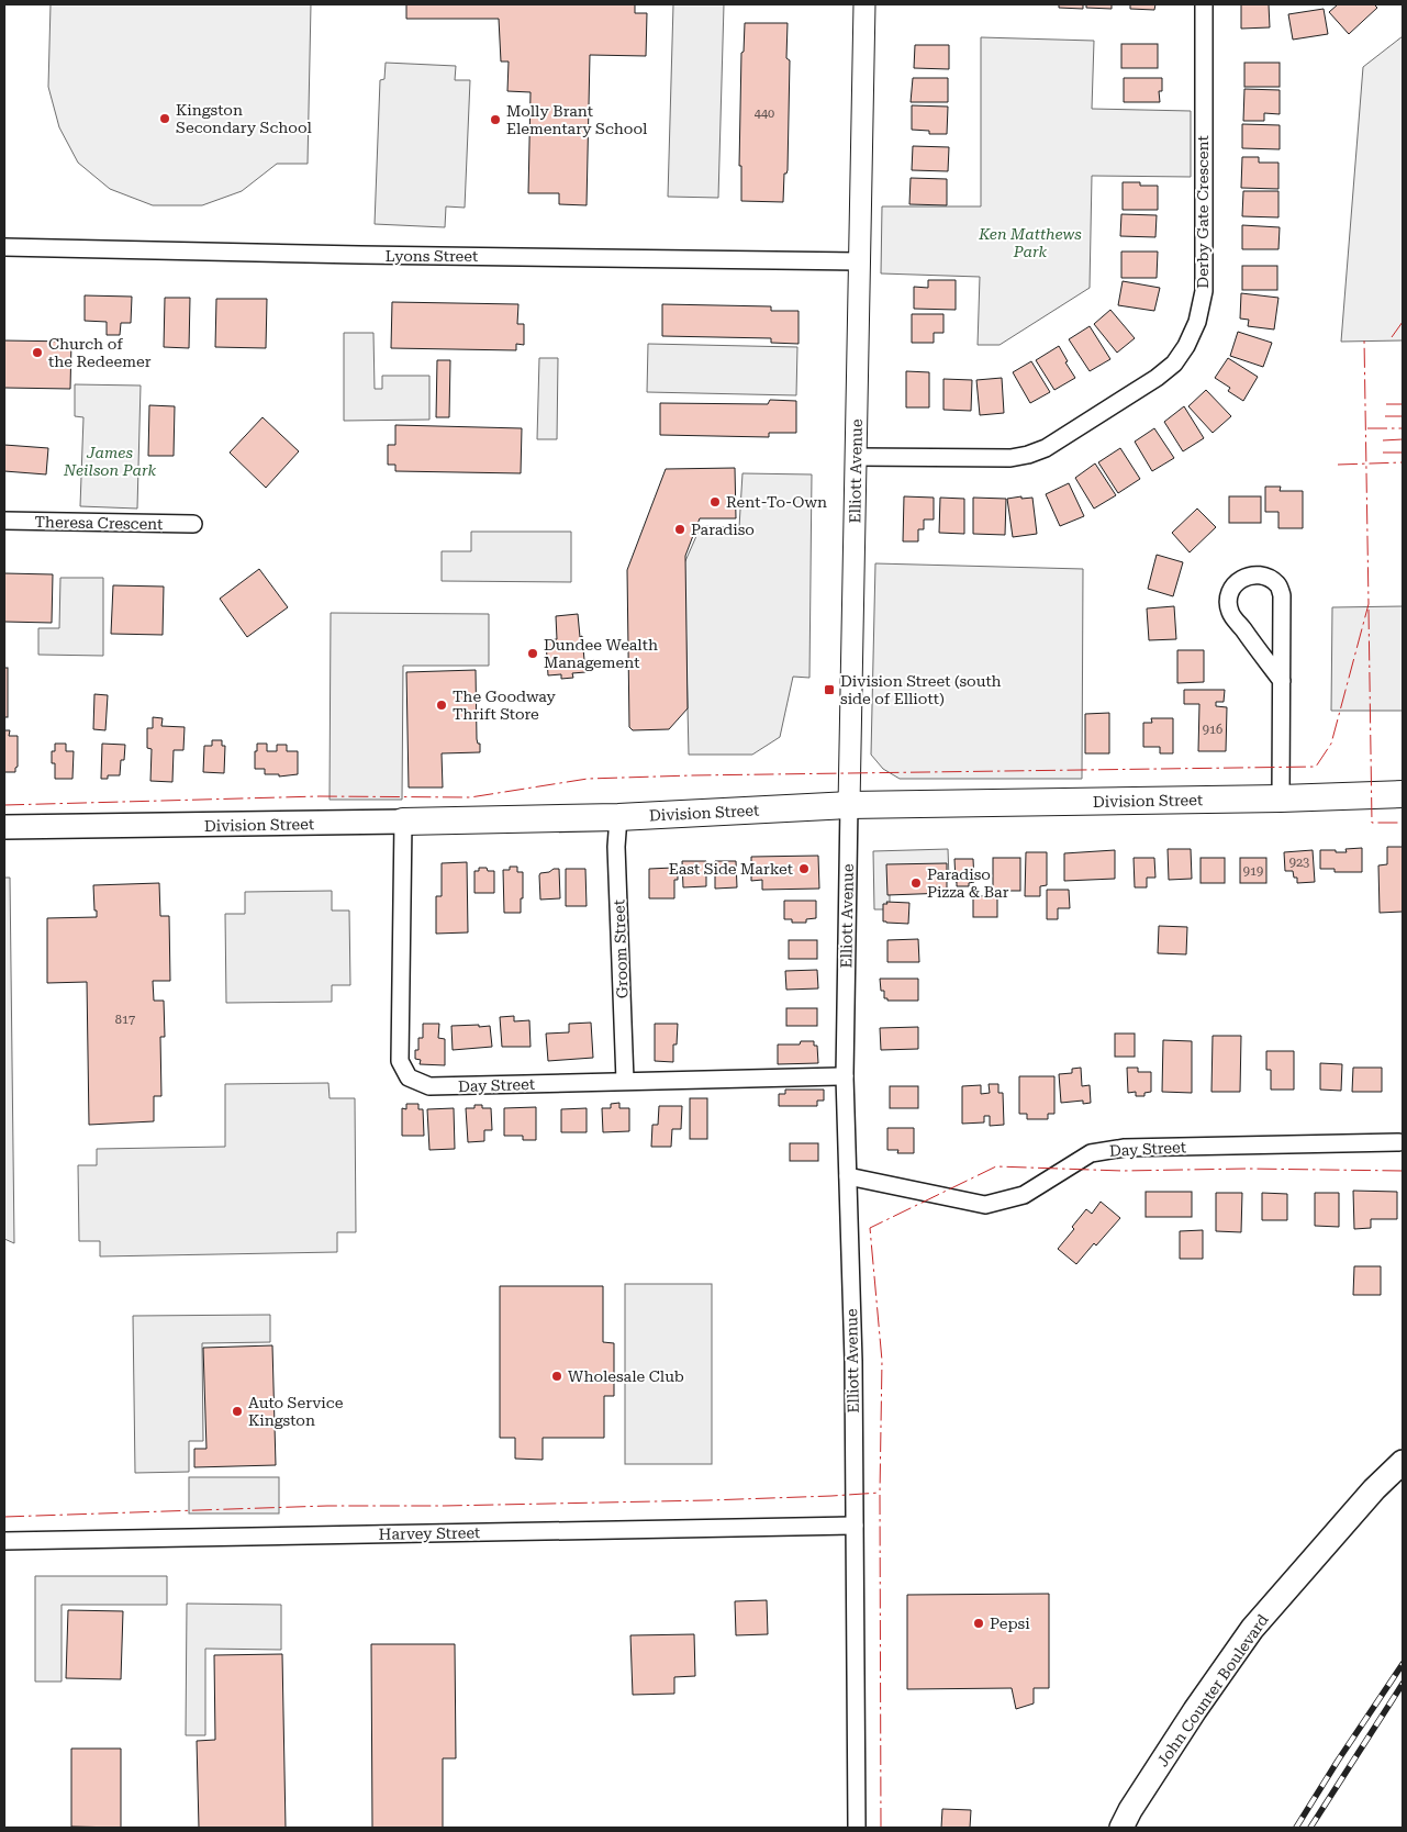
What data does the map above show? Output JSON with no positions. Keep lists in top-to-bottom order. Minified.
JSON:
{"streets":{"main road":["Division Street","John Counter Boulevard"],"street":["Derby Gate Crescent","Lyons Street","Elliott Avenue","Theresa Crescent","Groom Street","Day Street","Harvey Street"]},"crossings":[["Derby Gate Crescent","Elliott Avenue"],["Lyons Street","Elliott Avenue"],["Elliott Avenue","Division Street"],["Elliott Avenue","Day Street"],["Elliott Avenue","Harvey Street"],["Division Street","Groom Street"],["Division Street","Day Street"],["Groom Street","Day Street"]],"parks":["Ken Matthews Park","James Neilson Park"],"places":{"other":["Kingston Secondary School","Molly Brant Elementary School","Church of the Redeemer","Rent-To-Own","Paradiso","Dundee Wealth Management","The Goodway Thrift Store","East Side Market","Paradiso Pizza & Bar","Wholesale Club","Auto Service Kingston","Pepsi"],"transit":["Division Street (south side of Elliott)"]},"house_numbers":["440","916","923","919","817"]}
